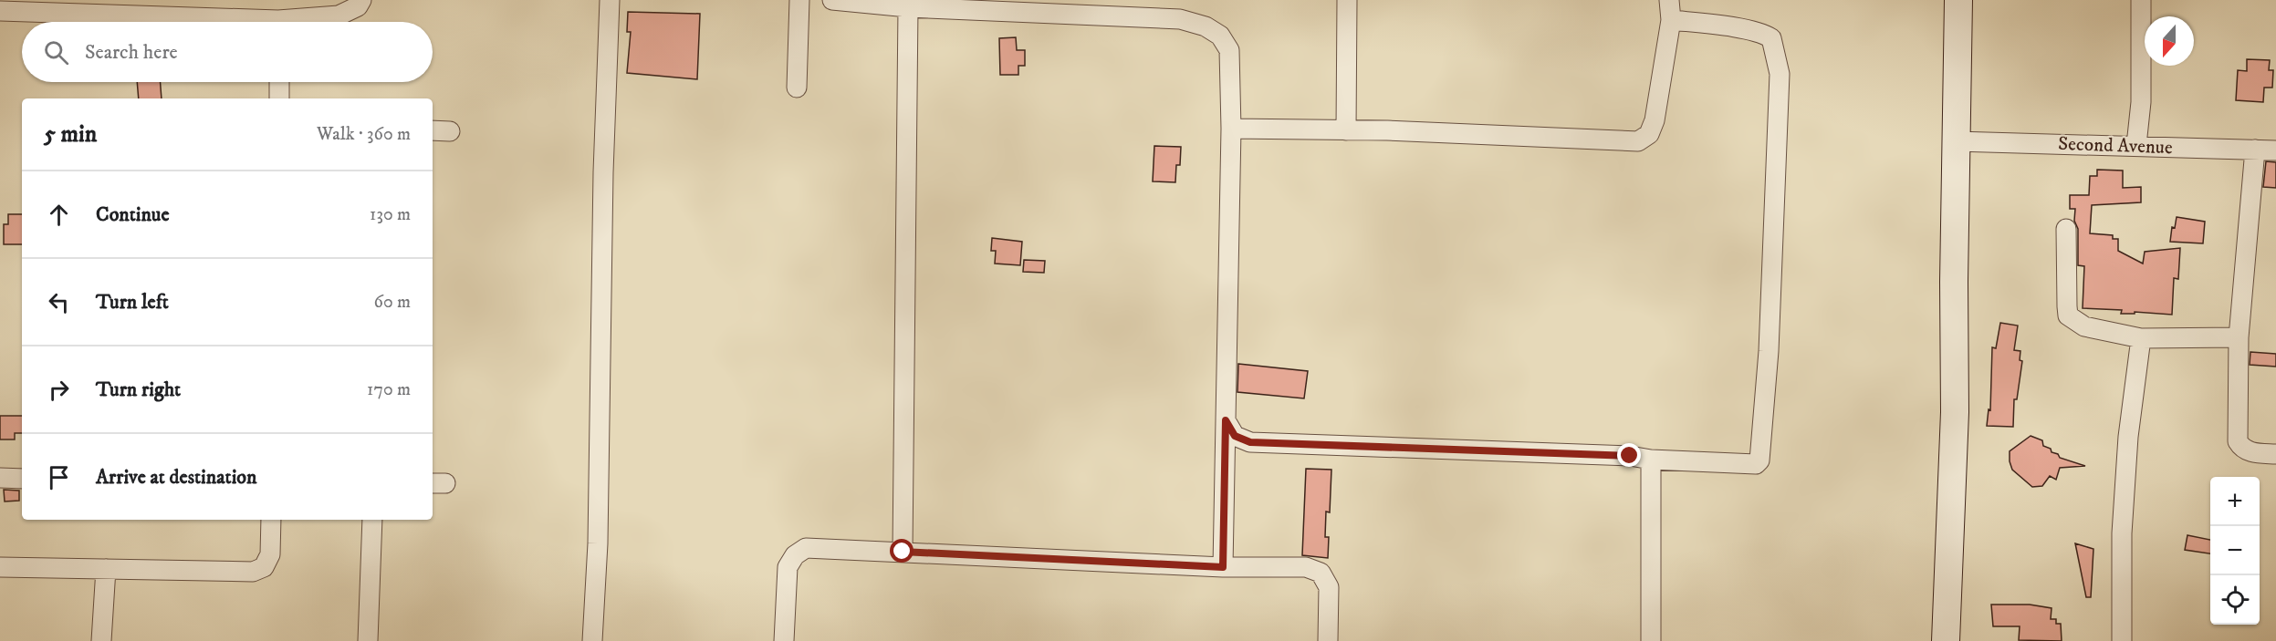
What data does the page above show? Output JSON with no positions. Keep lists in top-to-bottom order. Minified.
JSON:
{"streets":{"street":["Second Avenue"]},"north":"bottom","page":{"search":"Search here","heading":["5 min","Walk · 360 m"],"list":[["Continue","130 m"],["Turn left","60 m"],["Turn right","170 m"],"Arrive at destination"],"map_buttons":["+","−"]}}
